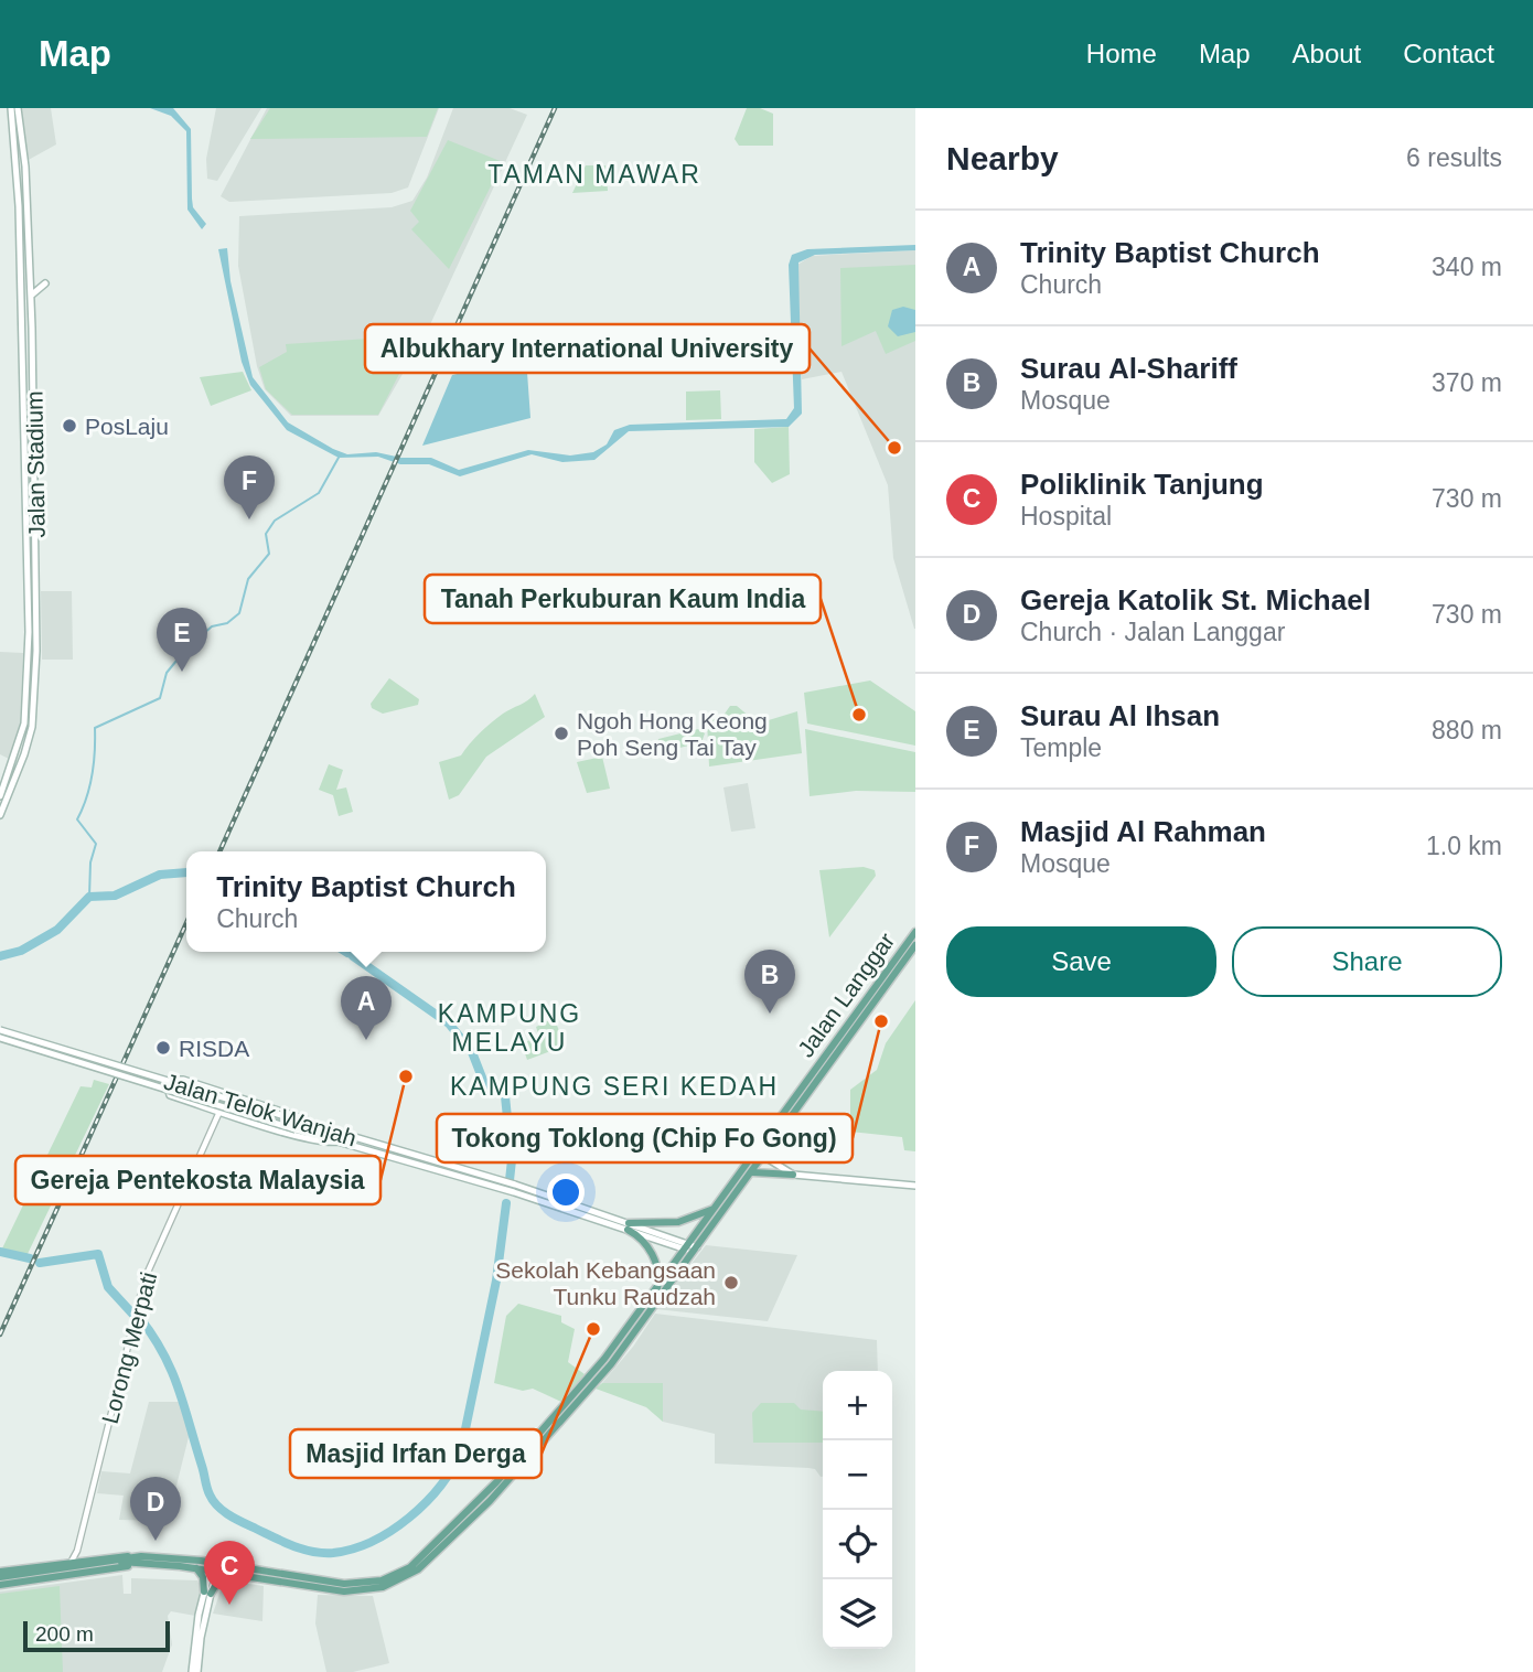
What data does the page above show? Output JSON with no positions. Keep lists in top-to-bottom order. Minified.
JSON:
{"streets":{"main road":["Jalan Stadium","Jalan Langgar","Jalan Telok Wanjah"],"street":["Lorong Merpati"]},"crossings":[["Jalan Langgar","Jalan Telok Wanjah"]],"districts":["TAMAN MAWAR","KAMPUNG MELAYU","KAMPUNG SERI KEDAH"],"places":["PosLaju","Albukhary International University","Tanah Perkuburan Kaum India","Ngoh Hong Keong Poh Seng Tai Tay","Tokong Toklong (Chip Fo Gong)","RISDA","Gereja Pentekosta Malaysia","Sekolah Kebangsaan Tunku Raudzah","Masjid Irfan Derga"],"scale_bar":"200 m","page":{"header":"Map","nav":["Home","Map","About","Contact"],"heading":["Nearby","6 results"],"list":[{"mark":"A","name":"Trinity Baptist Church","note":"Church","value":"340 m"},{"mark":"B","name":"Surau Al-Shariff","note":"Mosque","value":"370 m"},{"mark":"C","name":"Poliklinik Tanjung","note":"Hospital","value":"730 m"},{"mark":"D","name":"Gereja Katolik St. Michael","note":"Church · Jalan Langgar","value":"730 m"},{"mark":"E","name":"Surau Al Ihsan","note":"Temple","value":"880 m"},{"mark":"F","name":"Masjid Al Rahman","note":"Mosque","value":"1.0 km"}],"pins":["F","E","B","A","D","C"],"popup":["Trinity Baptist Church","Church"],"buttons":["Save","Share"],"map_buttons":["+","−"],"scale":"200 m"}}
